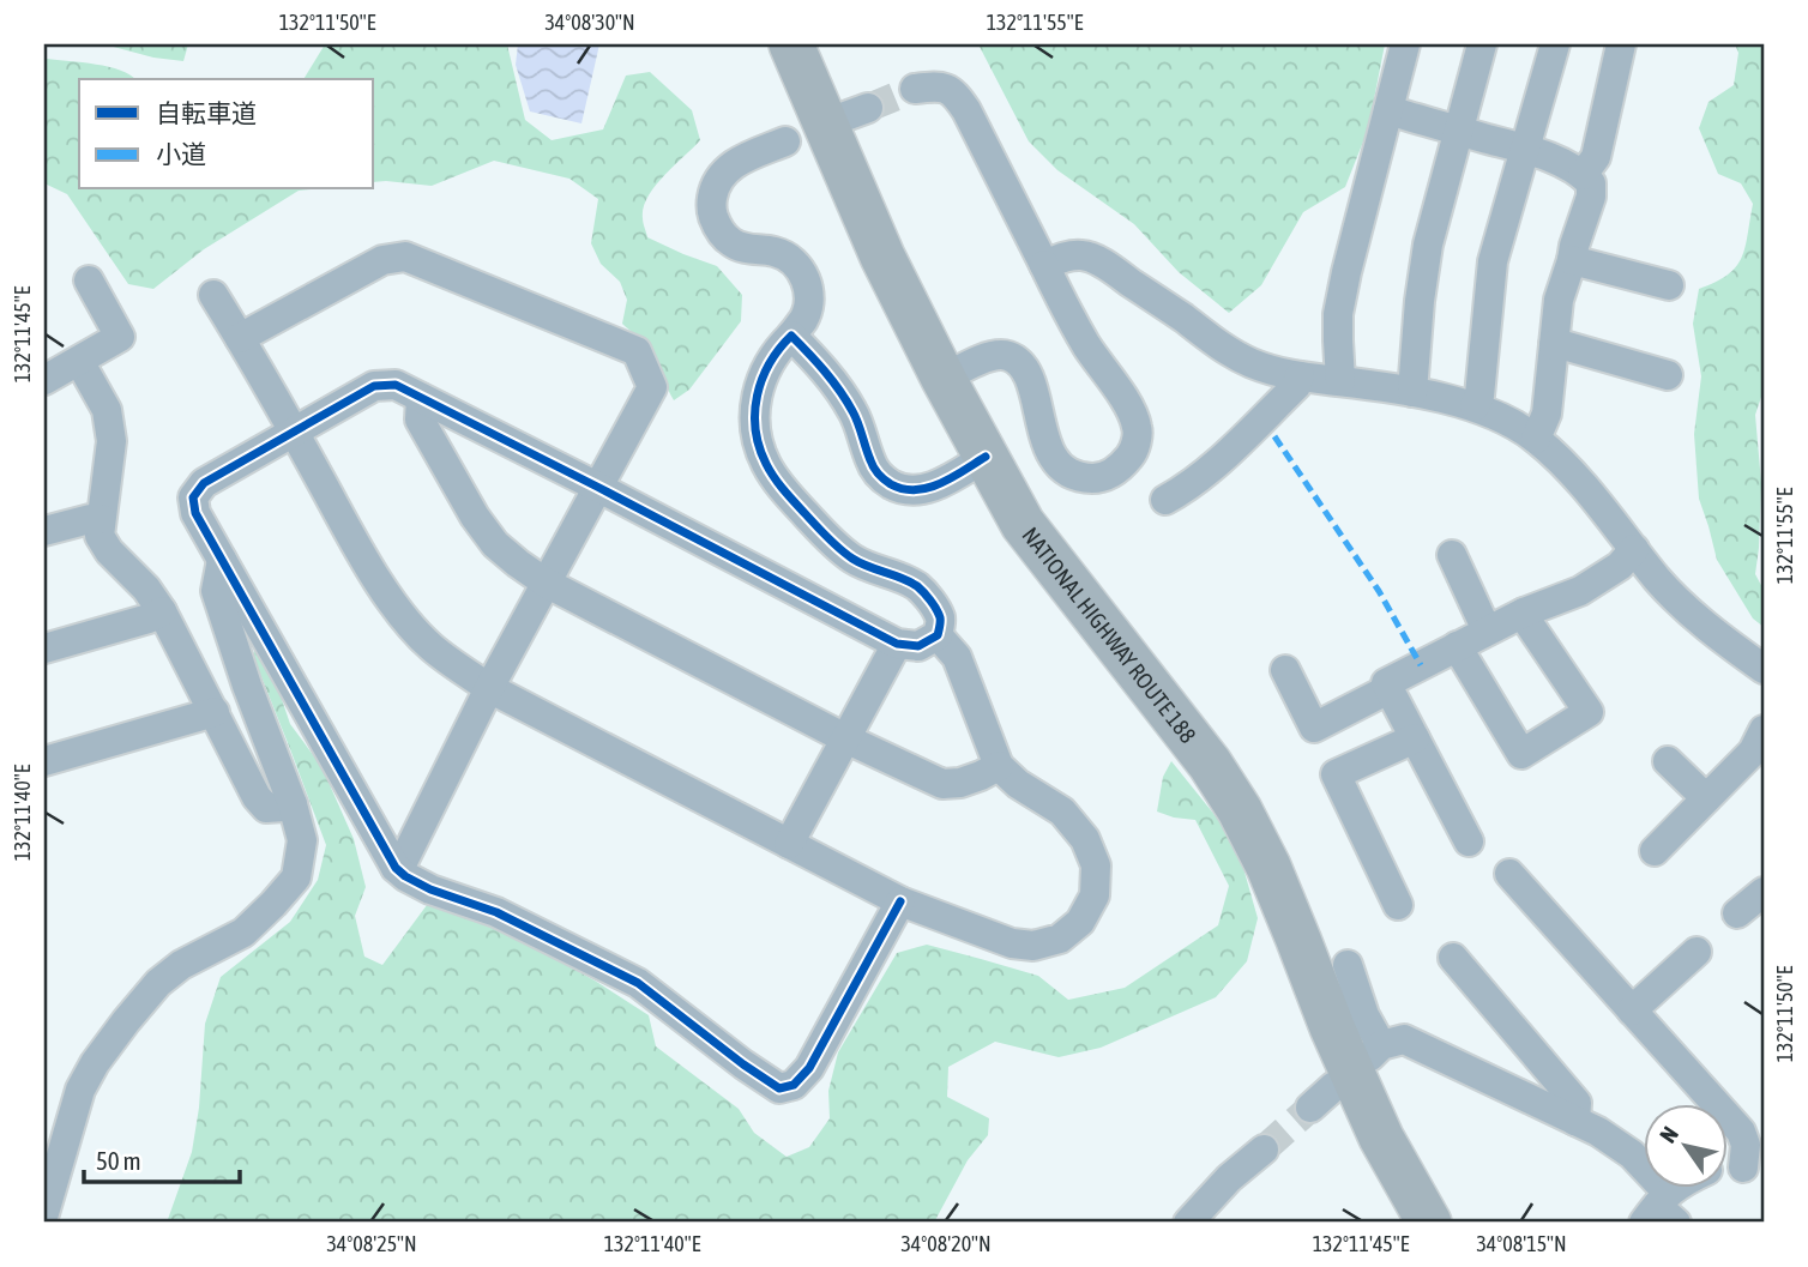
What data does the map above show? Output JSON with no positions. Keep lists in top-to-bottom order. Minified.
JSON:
{"streets":{"highway":["NATIONAL HIGHWAY ROUTE 188"]},"legend":["自転車道","小道"],"scale_bar":"50 m","north":"top left","coordinates":["132°11'50\"E","34°08'30\"N","132°11'55\"E","132°11'45\"E","132°11'40\"E","34°08'25\"N","34°08'20\"N","34°08'15\"N"]}
